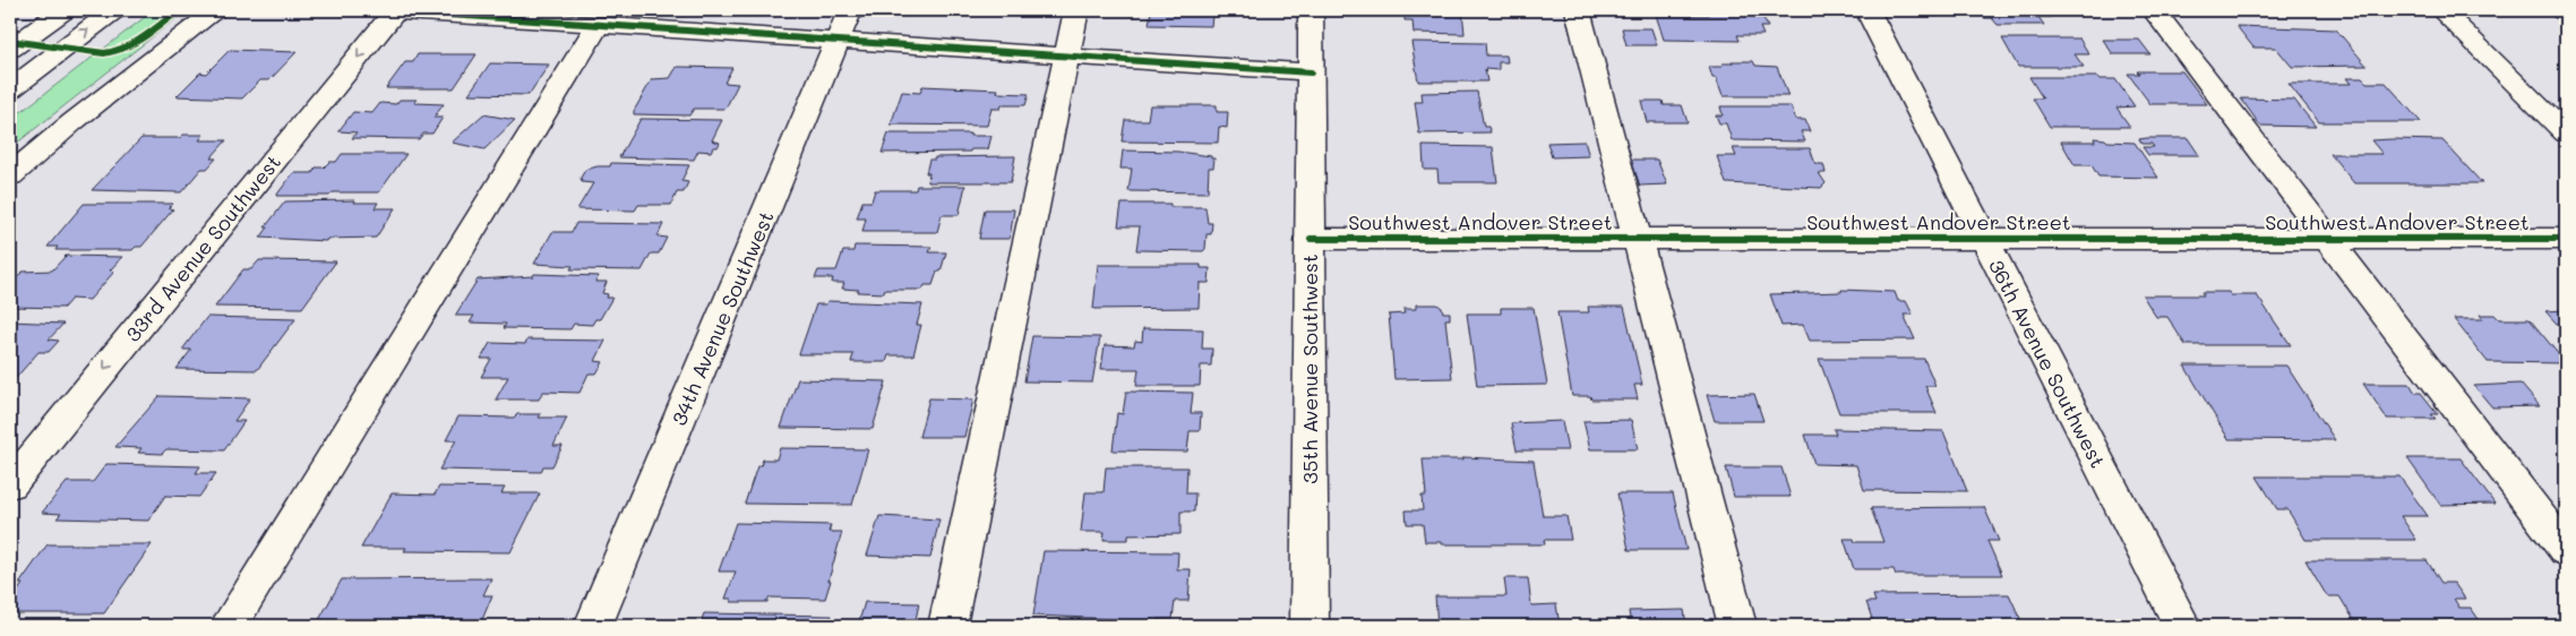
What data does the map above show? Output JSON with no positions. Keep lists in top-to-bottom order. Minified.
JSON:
{"streets":{"main road":["Southwest Andover Street","33rd Avenue Southwest","34th Avenue Southwest","36th Avenue Southwest","35th Avenue Southwest"]},"crossings":[["Southwest Andover Street","36th Avenue Southwest"],["Southwest Andover Street","35th Avenue Southwest"]]}
